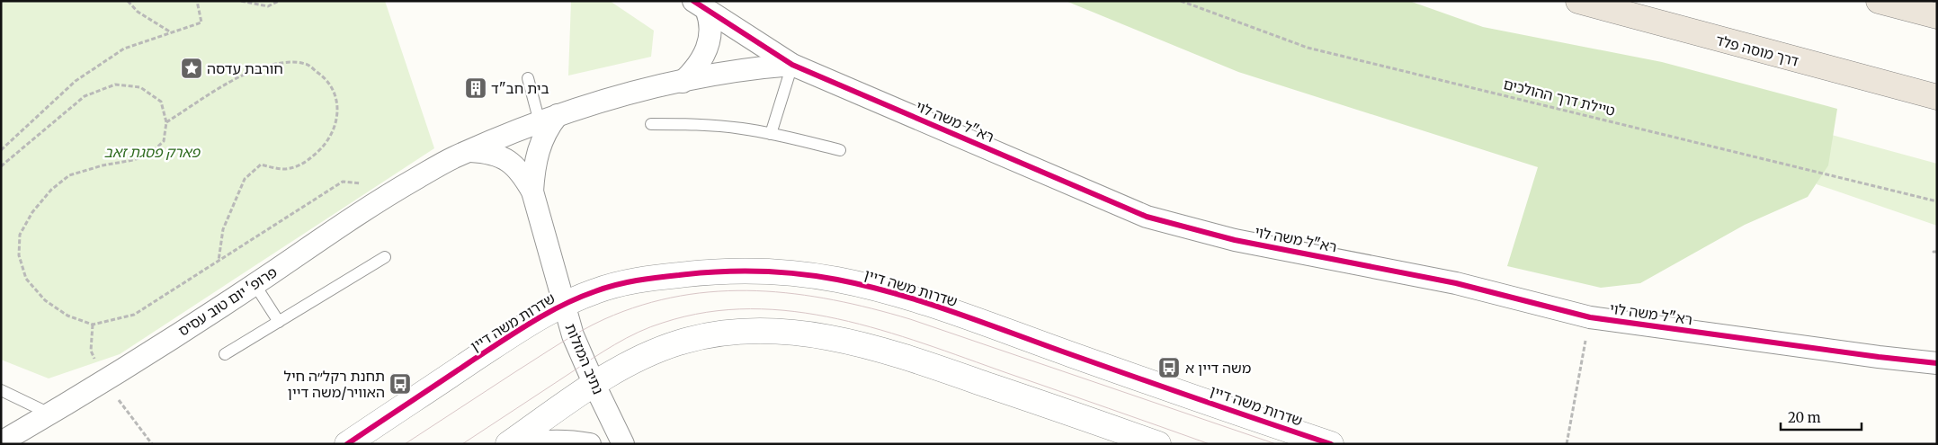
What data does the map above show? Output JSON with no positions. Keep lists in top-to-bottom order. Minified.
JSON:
{"streets":{"highway":["דרך מוסה פלד"],"street":["רא\"ל משה לוי","שדרות משה דיין","פרופ' יום טוב עסיס","נתיב המזלות"],"path":["טיילת דרך ההולכים"]},"crossings":[["רא\"ל משה לוי","פרופ' יום טוב עסיס"],["שדרות משה דיין","נתיב המזלות"],["פרופ' יום טוב עסיס","נתיב המזלות"]],"parks":["פארק פסגת זאב"],"places":{"place":["חורבת עדסה"],"building":["בית חב\"ד"],"bus stop":["משה דיין א","תחנת רקל״ה חיל האוויר/משה דיין"]},"scale_bar":"20 m"}
